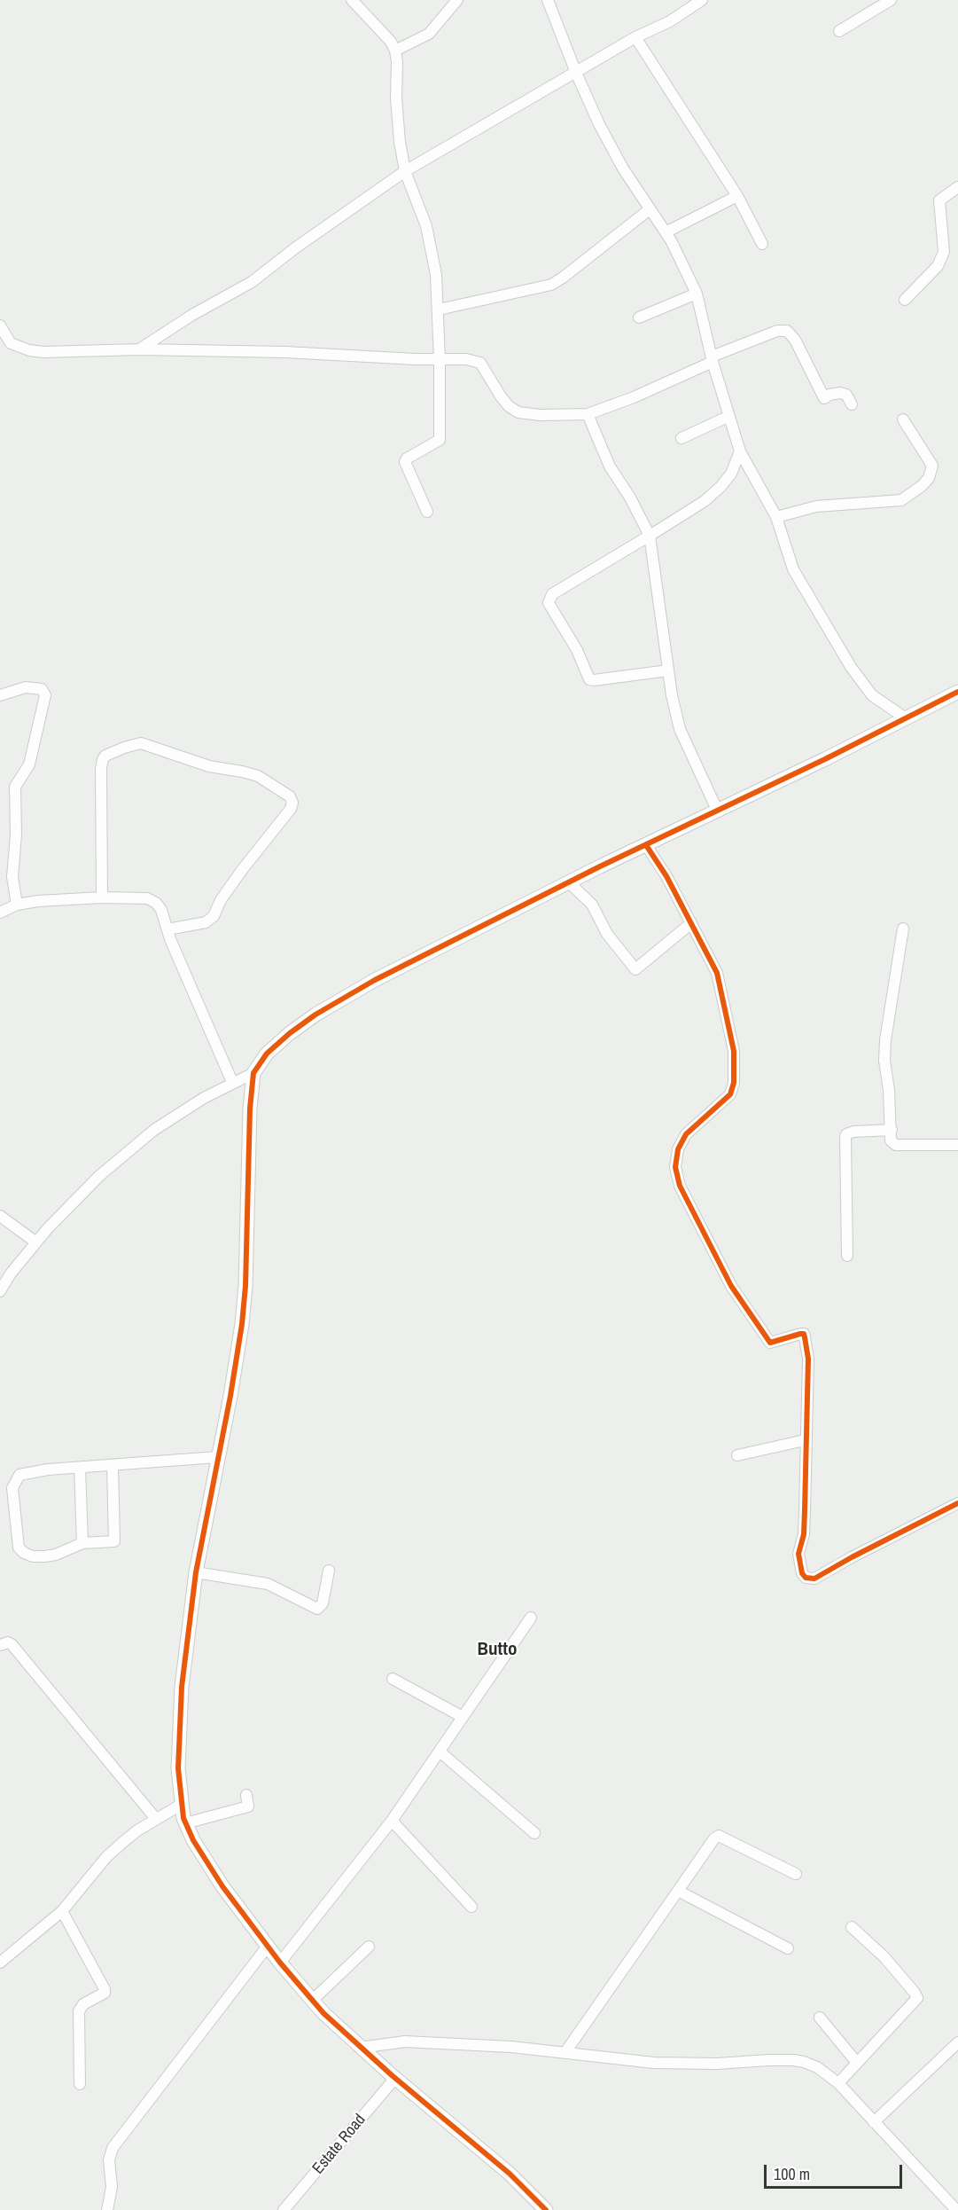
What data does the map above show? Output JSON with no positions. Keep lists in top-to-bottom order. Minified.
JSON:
{"streets":{"street":["Estate Road"]},"districts":["Butto"],"scale_bar":"100 m"}
